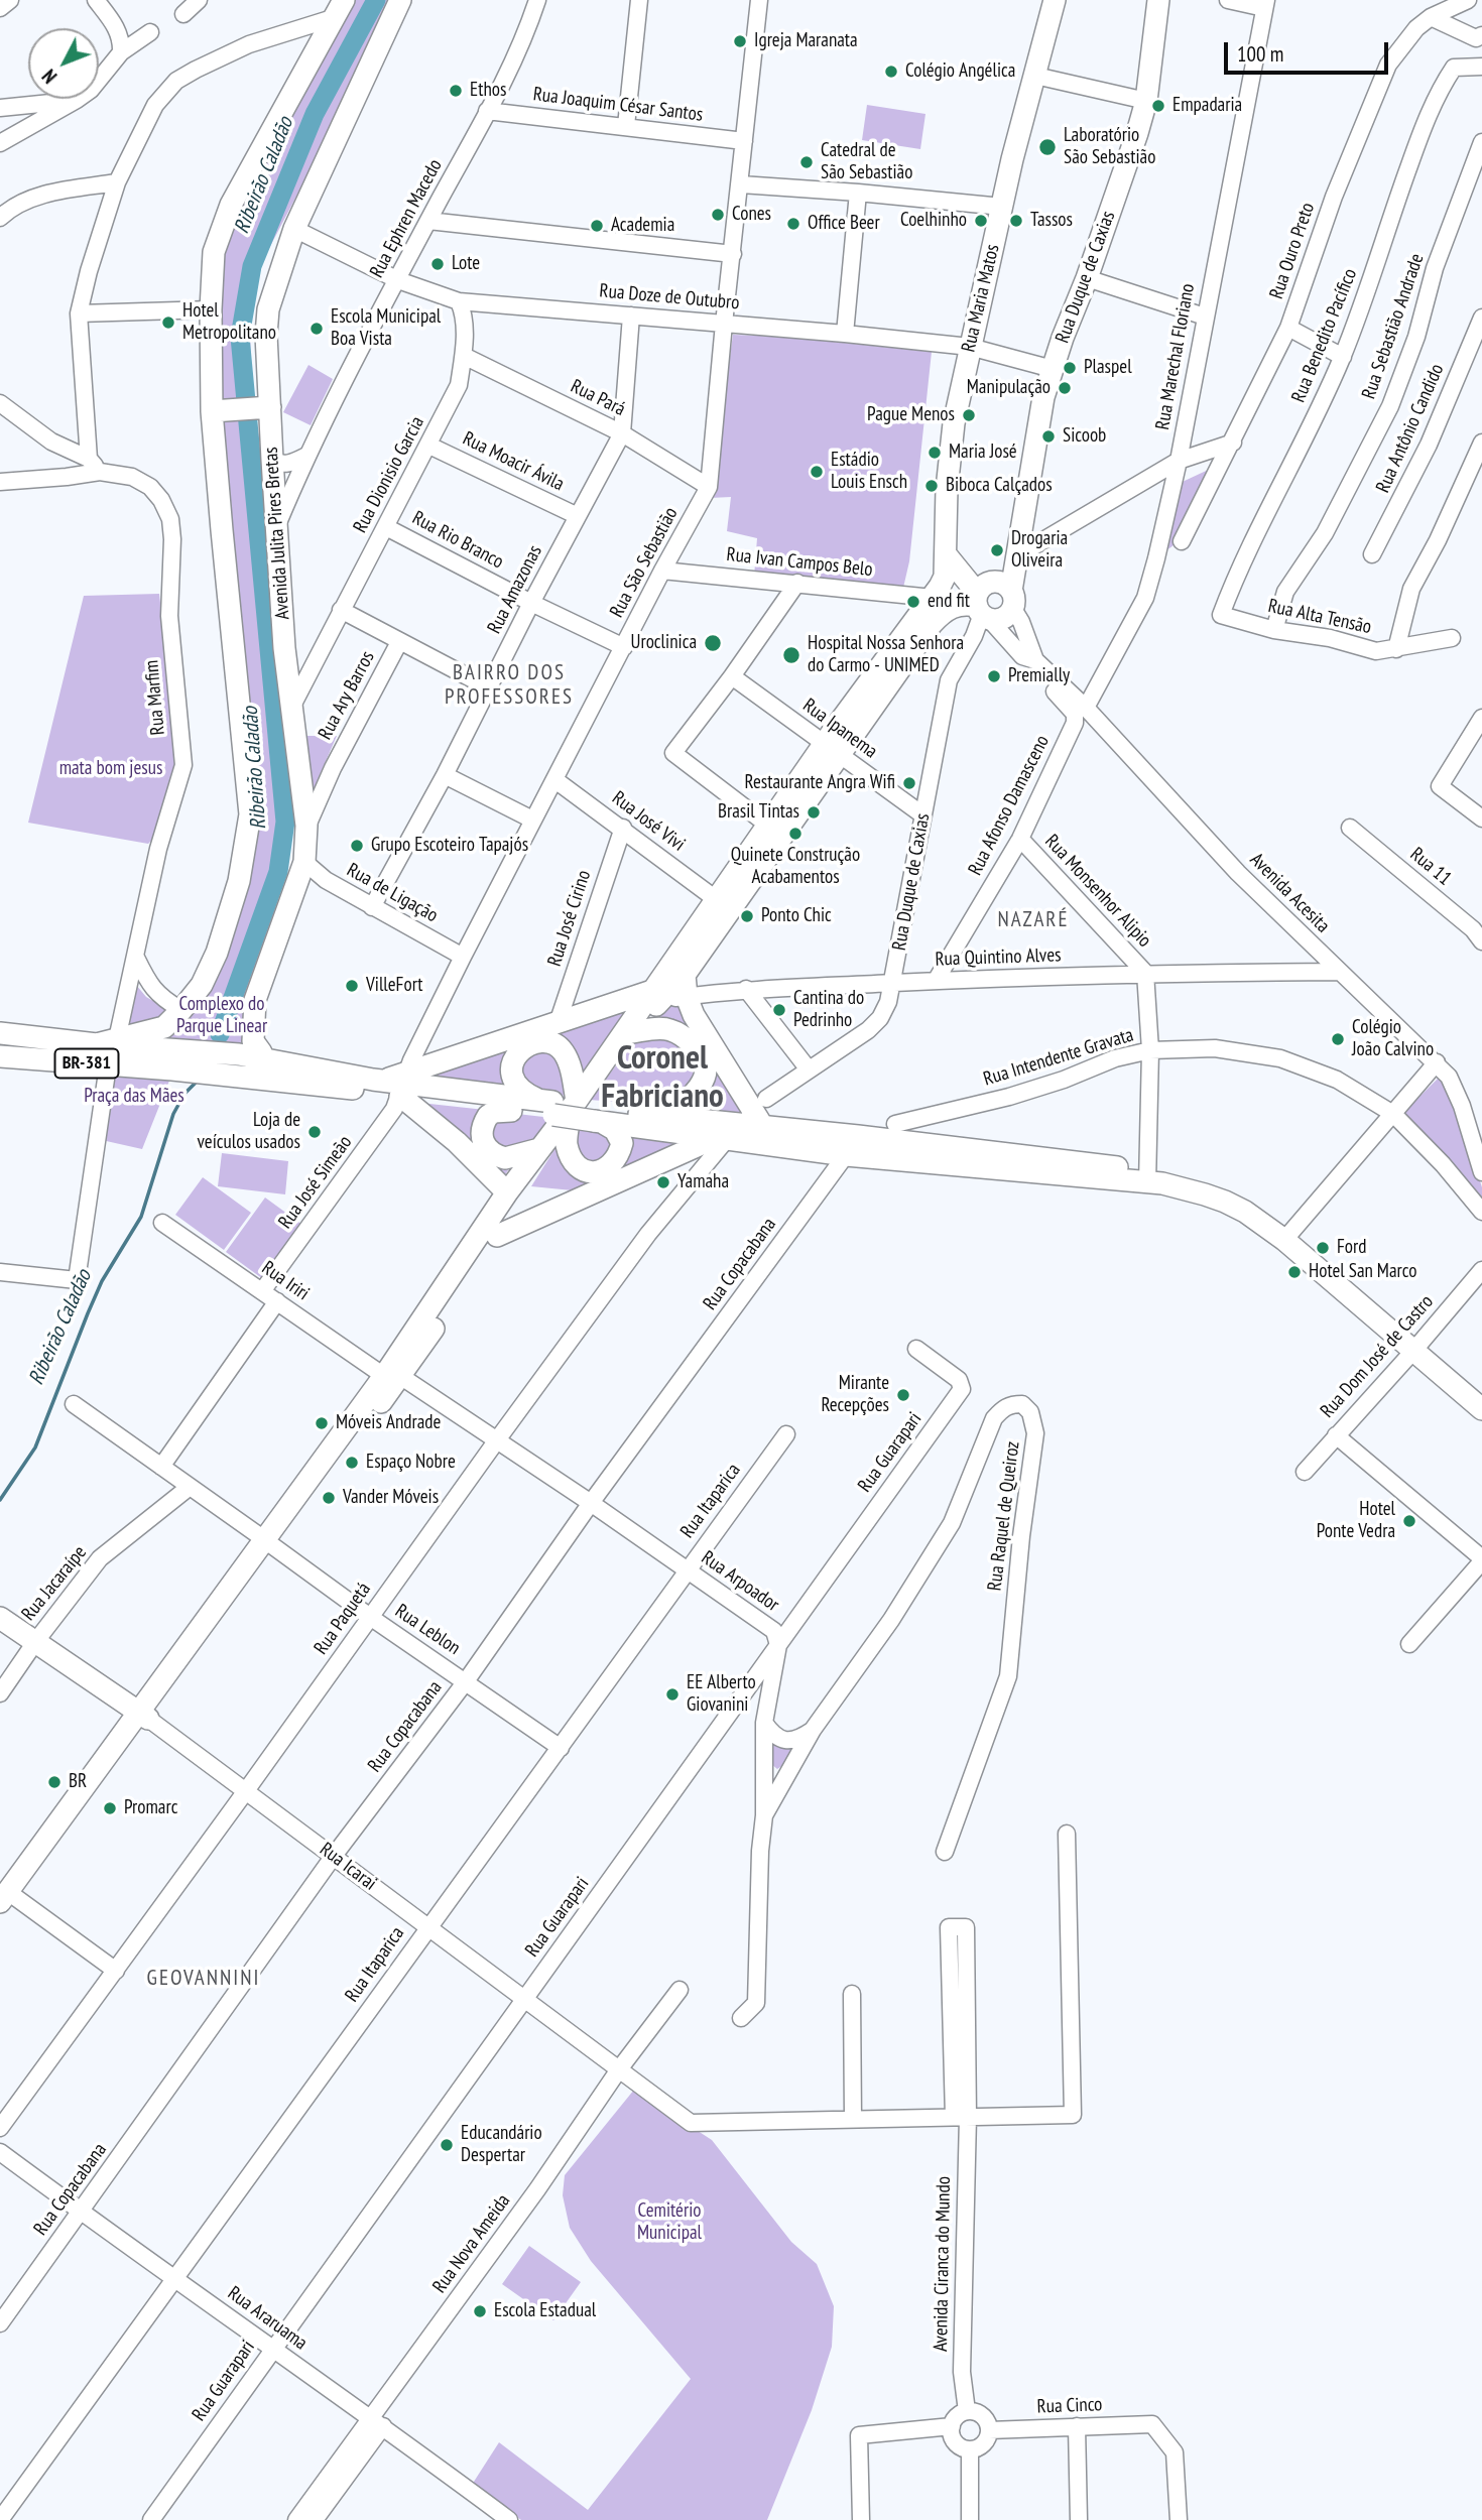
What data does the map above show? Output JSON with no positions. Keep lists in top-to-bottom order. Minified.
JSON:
{"streets":{"main road":["Rua Duque de Caxias","Rua Maria Matos","Avenida Julita Pires Bretas","BR-381","Rua Icarai"],"street":["Rua Joaquim César Santos","Rua Ephren Macedo","Rua Ouro Preto","Rua Doze de Outubro","Rua Sebastião Andrade","Rua Benedito Pacífico","Rua Marechal Floriano","Rua Pará","Rua Antônio Candido","Rua Moacir Ávila","Rua Dionisio Garcia","Rua Rio Branco","Rua São Sebastião","Rua Ivan Campos Belo","Rua Amazonas","Rua Alta Tensão","Rua Ary Barros","Rua Marfim","Rua Ipanema","Rua Afonso Damasceno","Rua José Vivi","Rua 11","Rua Monsenhor Alipio","Rua de Ligação","Avenida Acesita","Rua José Cirino","Rua Quintino Alves","Rua Intendente Gravata","Rua José Simeão","Rua Copacabana","Rua Iriri","Rua Dom José de Castro","Rua Guarapari","Rua Itaparica","Rua Raquel de Queiroz","Rua Arpoador","Rua Jacaraípe","Rua Paquetá","Rua Leblon","Rua Nova Ameida","Avenida Ciranca do Mundo","Rua Araruama","Rua Cinco"]},"crossings":[["Rua Joaquim César Santos","Rua Ephren Macedo"],["Rua Joaquim César Santos","Rua São Sebastião"],["Rua Ephren Macedo","Rua Doze de Outubro"],["Rua Ephren Macedo","Avenida Julita Pires Bretas"],["Rua Duque de Caxias","Rua Doze de Outubro"],["Rua Duque de Caxias","Rua Ipanema"],["Rua Duque de Caxias","Avenida Acesita"],["Rua Duque de Caxias","Rua Quintino Alves"],["Rua Doze de Outubro","Rua Maria Matos"],["Rua Doze de Outubro","Rua Dionisio Garcia"],["Rua Doze de Outubro","Avenida Julita Pires Bretas"],["Rua Doze de Outubro","Rua São Sebastião"],["Rua Doze de Outubro","Rua Amazonas"],["Rua Maria Matos","Rua Ivan Campos Belo"],["Rua Maria Matos","Rua Ipanema"],["Rua Sebastião Andrade","Rua Alta Tensão"],["Rua Benedito Pacífico","Rua Alta Tensão"],["Rua Marechal Floriano","Avenida Acesita"],["Rua Pará","Rua Dionisio Garcia"],["Rua Pará","Rua São Sebastião"],["Rua Pará","Rua Amazonas"],["Rua Moacir Ávila","Rua Dionisio Garcia"],["Rua Moacir Ávila","Rua Amazonas"],["Rua Dionisio Garcia","Avenida Julita Pires Bretas"],["Rua Dionisio Garcia","Rua Rio Branco"],["Avenida Julita Pires Bretas","Rua Ary Barros"],["Avenida Julita Pires Bretas","Rua de Ligação"],["Rua Rio Branco","Rua São Sebastião"],["Rua Rio Branco","Rua Amazonas"],["Rua São Sebastião","Rua Ivan Campos Belo"],["Rua São Sebastião","Rua José Vivi"],["Rua São Sebastião","Rua de Ligação"],["Rua São Sebastião","Rua José Simeão"],["Rua Amazonas","Rua de Ligação"],["Rua Marfim","BR-381"],["Rua Afonso Damasceno","Rua Monsenhor Alipio"],["Rua Afonso Damasceno","Avenida Acesita"],["Rua Afonso Damasceno","Rua Quintino Alves"],["Rua José Vivi","Rua José Cirino"],["Rua Monsenhor Alipio","Rua Quintino Alves"],["Rua Monsenhor Alipio","Rua Intendente Gravata"],["Avenida Acesita","Rua Quintino Alves"],["Rua José Simeão","Rua Iriri"],["Rua Copacabana","Rua Arpoador"],["Rua Copacabana","Rua Leblon"],["Rua Copacabana","Rua Icarai"],["Rua Copacabana","Rua Araruama"],["Rua Iriri","Rua Arpoador"],["Rua Guarapari","Rua Arpoador"],["Rua Guarapari","Rua Icarai"],["Rua Guarapari","Rua Araruama"],["Rua Itaparica","Rua Arpoador"],["Rua Itaparica","Rua Leblon"],["Rua Itaparica","Rua Icarai"],["Rua Itaparica","Rua Araruama"],["Rua Arpoador","Rua Paquetá"],["Rua Jacaraípe","Rua Leblon"],["Rua Jacaraípe","Rua Icarai"],["Rua Paquetá","Rua Leblon"],["Rua Paquetá","Rua Icarai"],["Rua Icarai","Rua Nova Ameida"],["Rua Nova Ameida","Rua Araruama"],["Avenida Ciranca do Mundo","Rua Cinco"]],"districts":["BAIRRO DOS PROFESSORES","NAZARÉ","Coronel Fabriciano","GEOVANNINI"],"water":["Ribeirão Caladão"],"parks":["mata bom jesus","Complexo do Parque Linear","Praça das Mães","Cemitério Municipal"],"places":["Igreja Maranata","Colégio Angélica","Ethos","Empadaria","Laboratório São Sebastião","Catedral de São Sebastião","Cones","Coelhinho","Tassos","Office Beer","Academia","Lote","Hotel Metropolitano","Escola Municipal Boa Vista","Plaspel","Manipulação","Pague Menos","Sicoob","Maria José","Estádio Louis Ensch","Biboca Calçados","Drogaria Oliveira","end fit","Uroclinica","Hospital Nossa Senhora do Carmo - UNIMED","Premially","Restaurante Angra Wifi","Brasil Tintas","Quinete Construção Acabamentos","Grupo Escoteiro Tapajós","Ponto Chic","VilleFort","Cantina do Pedrinho","Colégio João Calvino","Loja de veículos usados","Yamaha","Ford","Hotel San Marco","Mirante Recepções","Móveis Andrade","Espaço Nobre","Vander Móveis","Hotel Ponte Vedra","EE Alberto Giovanini","BR","Promarc","Educandário Despertar","Escola Estadual"],"scale_bar":"100 m","north":"bottom left"}
